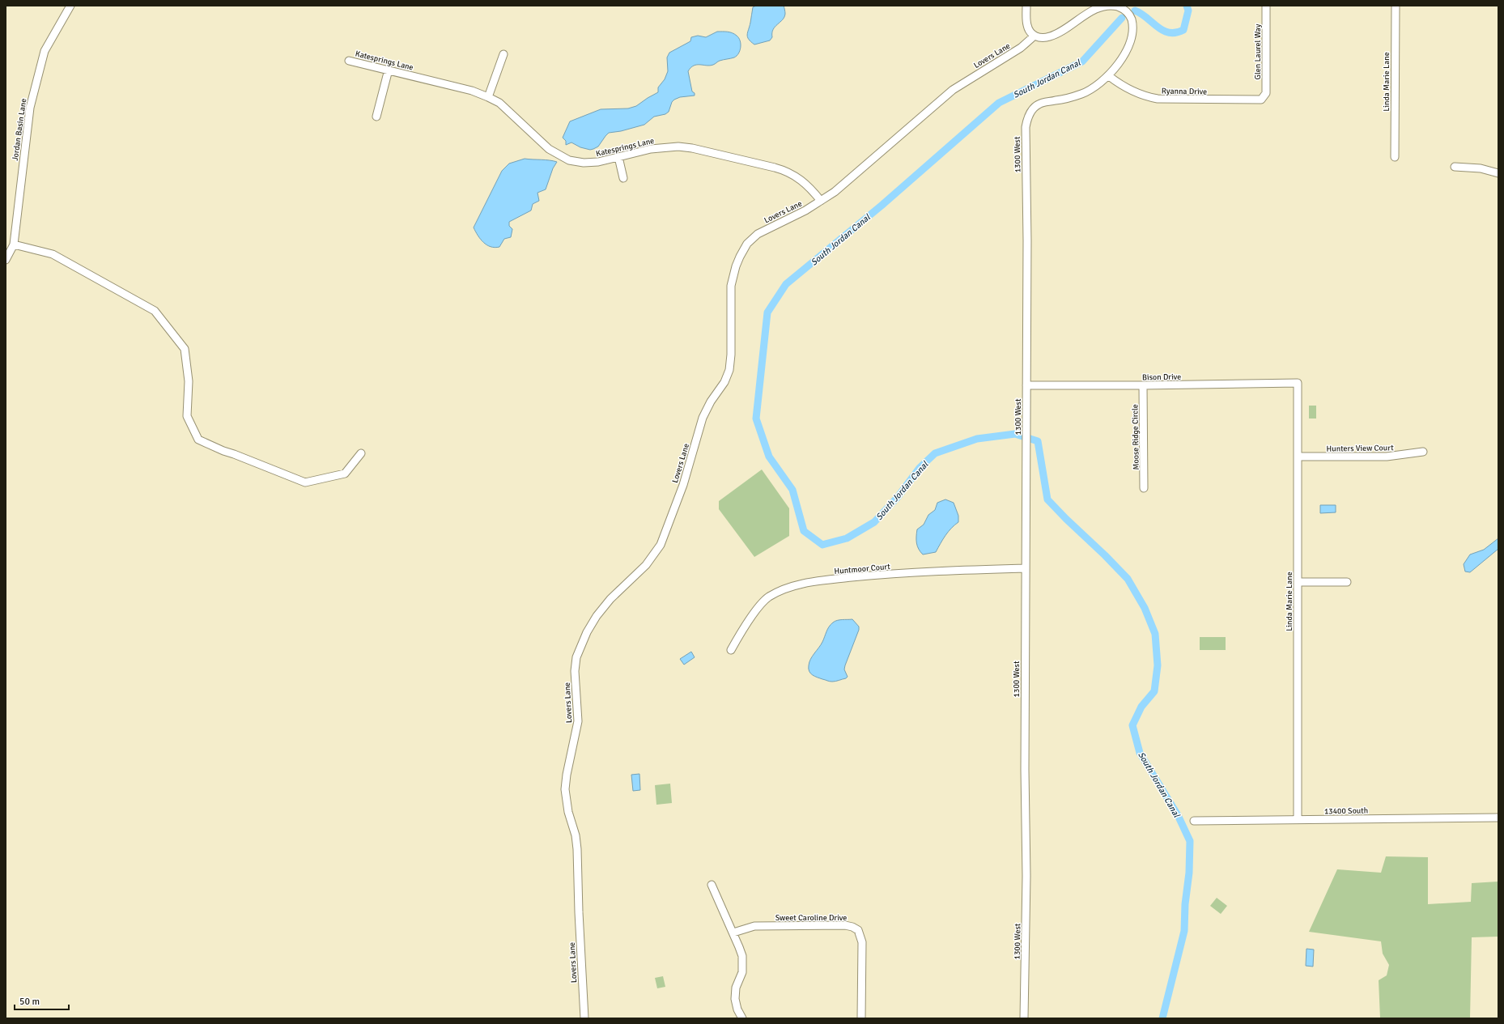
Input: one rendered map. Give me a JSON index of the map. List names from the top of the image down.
{
  "streets": {
    "street": [
      "Glen Laurel Way",
      "Lovers Lane",
      "Katesprings Lane",
      "Linda Marie Lane",
      "Ryanna Drive",
      "Jordan Basin Lane",
      "1300 West",
      "Bison Drive",
      "Moose Ridge Circle",
      "Hunters View Court",
      "Huntmoor Court",
      "13400 South",
      "Sweet Caroline Drive"
    ]
  },
  "crossings": [
    ["Glen Laurel Way", "Ryanna Drive"],
    ["Lovers Lane", "Katesprings Lane"],
    ["Lovers Lane", "1300 West"],
    ["Linda Marie Lane", "Bison Drive"],
    ["Linda Marie Lane", "Hunters View Court"],
    ["Linda Marie Lane", "13400 South"],
    ["Ryanna Drive", "1300 West"],
    ["1300 West", "Bison Drive"],
    ["1300 West", "Huntmoor Court"],
    ["Bison Drive", "Moose Ridge Circle"]
  ],
  "water": ["South Jordan Canal"],
  "scale_bar": "50 m"
}
